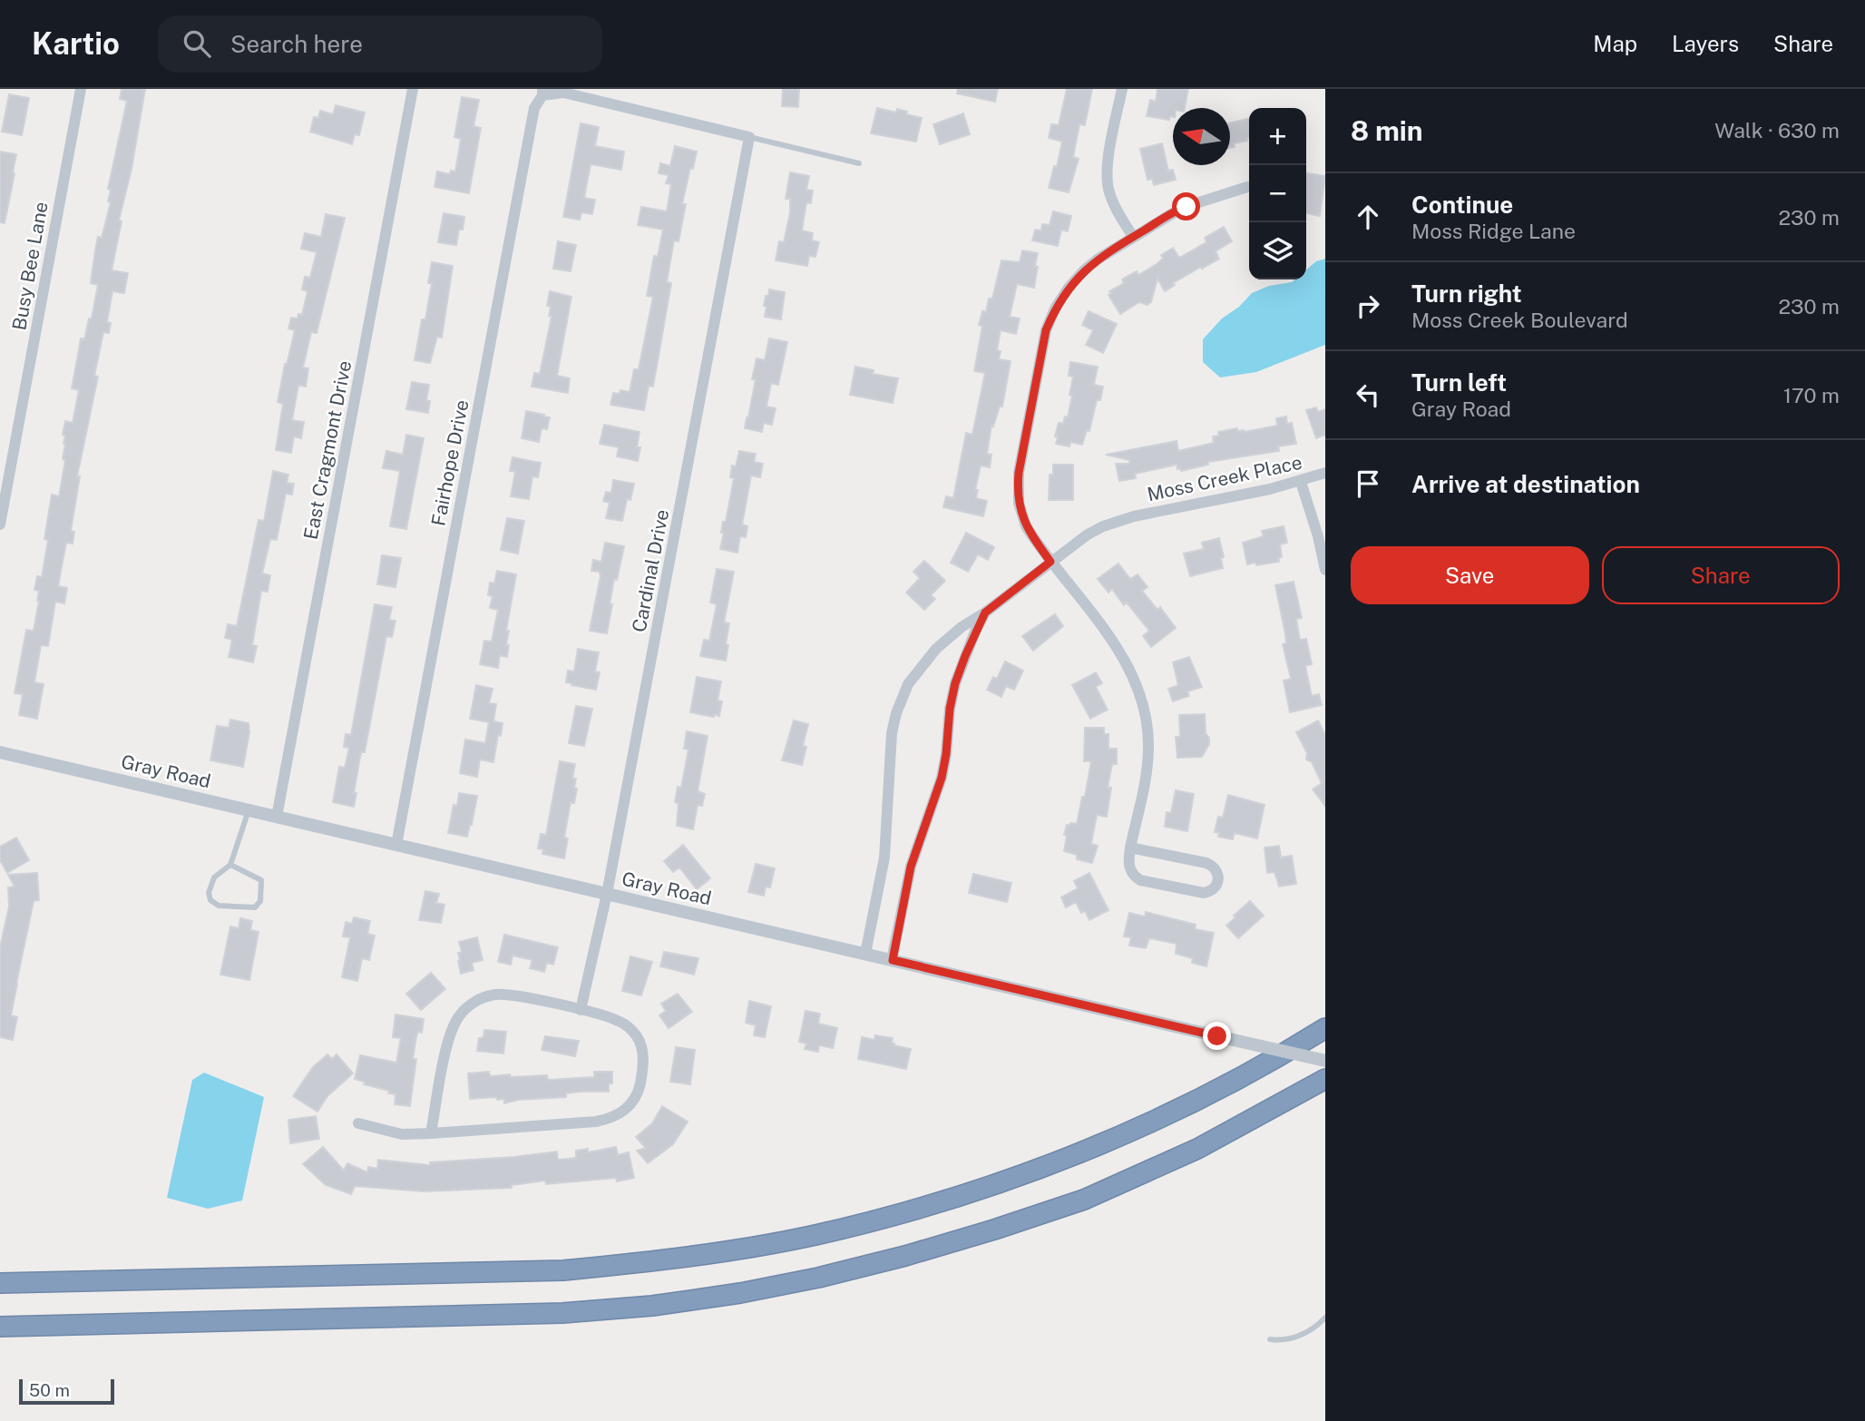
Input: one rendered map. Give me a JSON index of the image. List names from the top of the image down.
{
  "streets": {
    "street": [
      "Busy Bee Lane",
      "East Cragmont Drive",
      "Fairhope Drive",
      "Moss Creek Place",
      "Cardinal Drive",
      "Gray Road"
    ]
  },
  "crossings": [
    ["East Cragmont Drive", "Gray Road"],
    ["Fairhope Drive", "Gray Road"],
    ["Moss Creek Place", "Gray Road"],
    ["Cardinal Drive", "Gray Road"]
  ],
  "scale_bar": "50 m",
  "north": "left",
  "page": {
    "header": "Kartio",
    "search": "Search here",
    "nav": ["Map", "Layers", "Share"],
    "heading": ["8 min", "Walk · 630 m"],
    "map_buttons": ["+", "−"],
    "list": [
      ["Continue", "Moss Ridge Lane", "230 m"],
      ["Turn right", "Moss Creek Boulevard", "230 m"],
      ["Turn left", "Gray Road", "170 m"],
      "Arrive at destination"
    ],
    "buttons": ["Save", "Share"],
    "scale": "50 m"
  }
}
